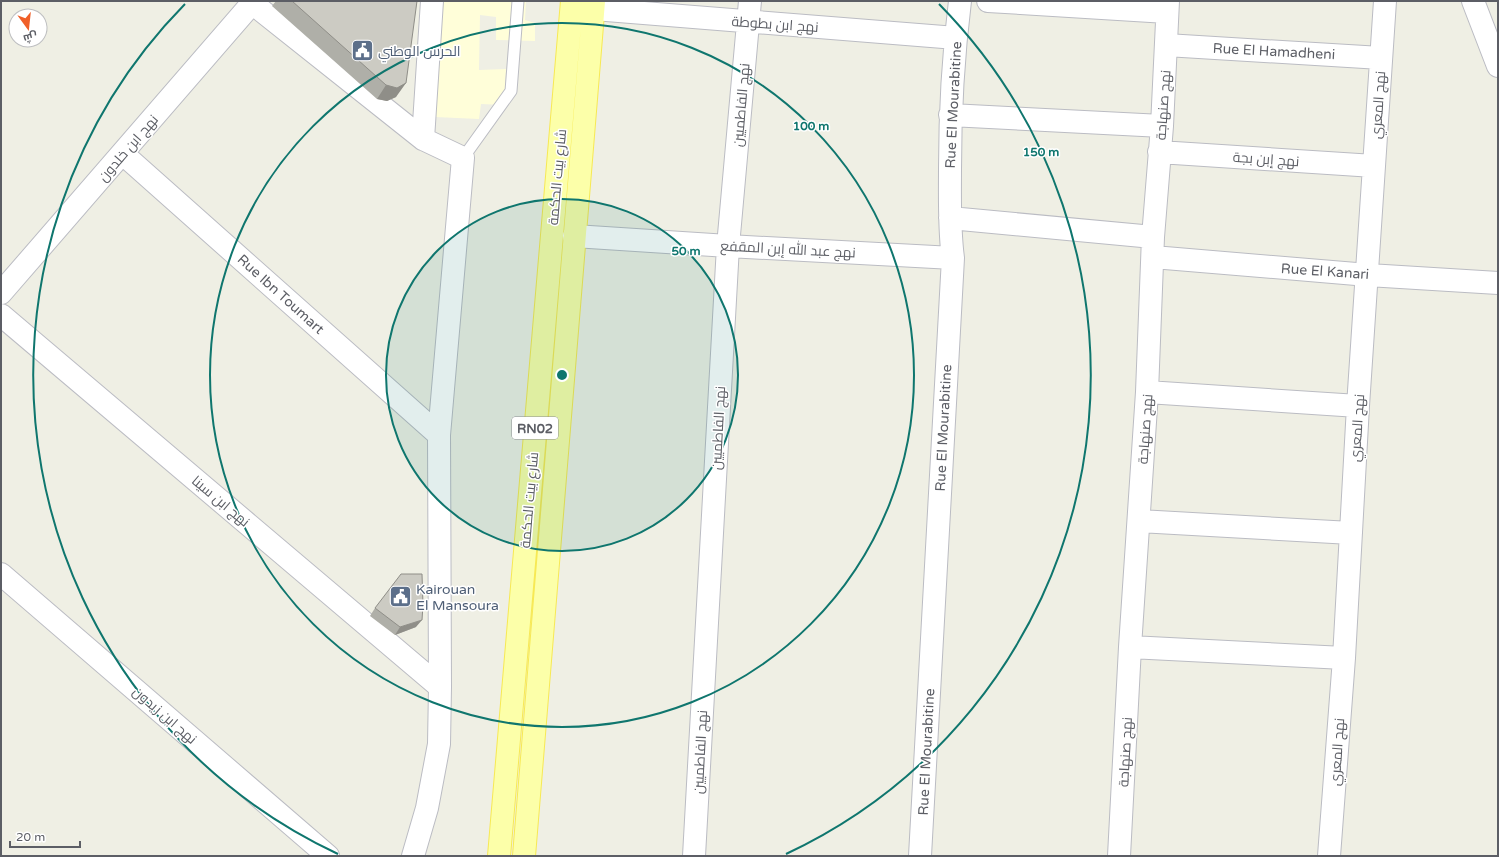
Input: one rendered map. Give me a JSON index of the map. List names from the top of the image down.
{
  "streets": {
    "main road": ["شارع بيت الحكمة", "RN02"],
    "street": [
      "نهج ابن بطوطة",
      "Rue El Hamadheni",
      "نهج الفاطميين",
      "Rue El Mourabitine",
      "نهج صنهاجة",
      "نهج المعري",
      "نهج ابن خلدون",
      "نهج إبن بجة",
      "نهج عبد الله إبن المقفع",
      "Rue El Kanari",
      "Rue Ibn Toumart",
      "نهج ابن سينا",
      "نهج ابن زيدون"
    ]
  },
  "crossings": [
    ["نهج ابن بطوطة", "نهج الفاطميين"],
    ["نهج ابن بطوطة", "Rue El Mourabitine"],
    ["نهج ابن بطوطة", "شارع بيت الحكمة"],
    ["Rue El Hamadheni", "نهج صنهاجة"],
    ["Rue El Hamadheni", "نهج المعري"],
    ["نهج الفاطميين", "نهج عبد الله إبن المقفع"],
    ["Rue El Mourabitine", "نهج عبد الله إبن المقفع"],
    ["Rue El Mourabitine", "Rue El Kanari"],
    ["نهج صنهاجة", "نهج إبن بجة"],
    ["نهج صنهاجة", "Rue El Kanari"],
    ["نهج المعري", "نهج إبن بجة"],
    ["نهج المعري", "Rue El Kanari"],
    ["نهج ابن خلدون", "Rue Ibn Toumart"],
    ["شارع بيت الحكمة", "نهج عبد الله إبن المقفع"]
  ],
  "places": {
    "public building": ["الحرس الوطني", "Kairouan El Mansoura"]
  },
  "scale_bar": "20 m",
  "north": "bottom",
  "rings": ["100 m", "150 m", "50 m"]
}
